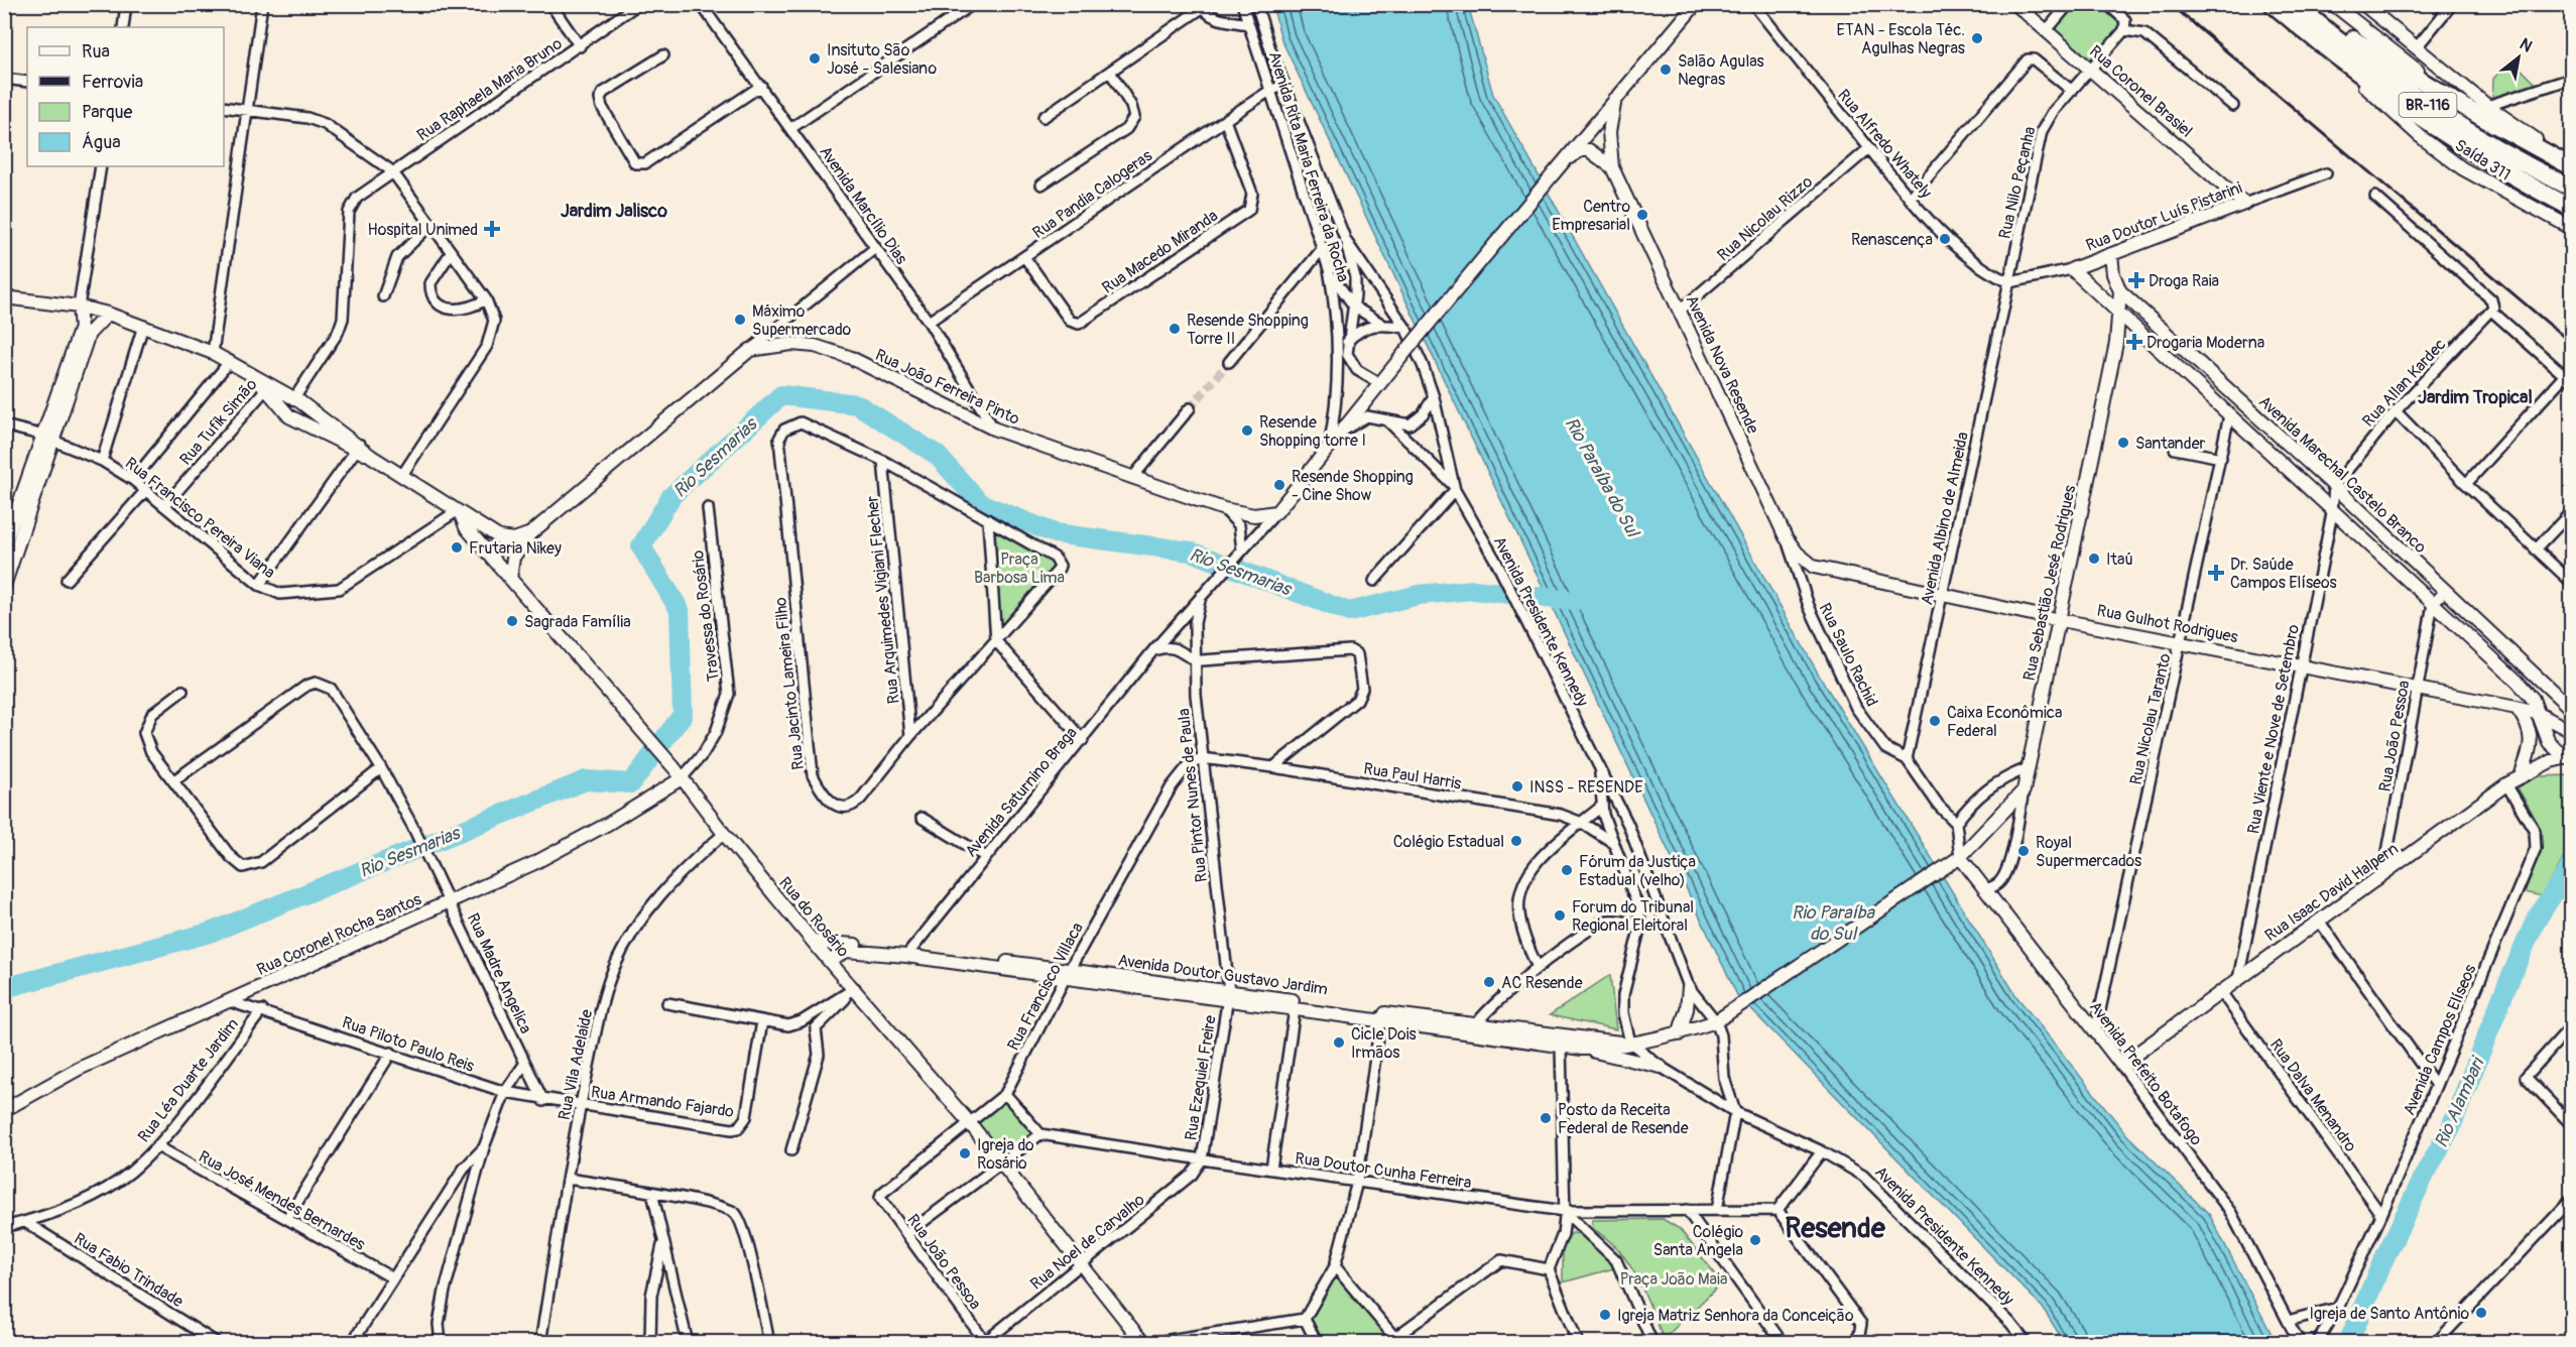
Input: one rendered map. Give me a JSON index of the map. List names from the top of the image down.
{
  "streets": {
    "highway": ["BR-116"],
    "main road": [
      "Rua Coronel Brasiel",
      "Saída 311",
      "Rua Doutor Luís Pistarini",
      "Avenida Nova Resende",
      "Rua João Ferreira Pinto",
      "Avenida Marechal Castelo Branco",
      "Rua Sebastião Jesé Rodrigues",
      "Rua Gulhot Rodrigues",
      "Rua Isaac David Halpern",
      "Rua do Rosário",
      "Rua Coronel Rocha Santos",
      "Avenida Doutor Gustavo Jardim",
      "Avenida Prefeito Botafogo"
    ],
    "street": [
      "Rua Raphaela Maria Bruno",
      "Rua Alfredo Whately",
      "Avenida Rita Maria Ferreira da Rocha",
      "Rua Nilo Peçanha",
      "Rua Pandia Calogeras",
      "Avenida Marcílio Dias",
      "Rua Nicolau Rizzo",
      "Rua Macedo Miranda",
      "Rua Allan Kardec",
      "Rua Tufik Simão",
      "Rua Francisco Pereira Viana",
      "Avenida Albino de Almeida",
      "Rua Arquimedes Vigiani Flecher",
      "Travessa do Rosário",
      "Avenida Presidente Kennedy",
      "Rua Saulo Rachid",
      "Rua Jacinto Lameira Filho",
      "Rua Nicolau Taranto",
      "Rua Viente e Nove de Setembro",
      "Rua João Pessoa",
      "Rua Paul Harris",
      "Avenida Saturnino Braga",
      "Rua Pintor Nunes de Paula",
      "Rua Madre Angelica",
      "Rua Francisco Villaca",
      "Avenida Campos Elíseos",
      "Rua Piloto Paulo Reis",
      "Rua Vila Adelaide",
      "Rua Ezequiel Freire",
      "Rua Léa Duarte Jardim",
      "Rua Dalva Menandro",
      "Rua Armando Fajardo",
      "Rua Doutor Cunha Ferreira",
      "Rua José Mendes Bernardes",
      "Rua Noel de Carvalho",
      "Rua Fabio Trindade"
    ]
  },
  "crossings": [
    ["Rua Coronel Brasiel", "Rua Nilo Peçanha"],
    ["Rua Coronel Brasiel", "Rua Doutor Luís Pistarini"],
    ["BR-116", "Saída 311"],
    ["Rua Alfredo Whately", "Rua Nilo Peçanha"],
    ["Rua Alfredo Whately", "Rua Doutor Luís Pistarini"],
    ["Rua Alfredo Whately", "Rua Nicolau Rizzo"],
    ["Rua Alfredo Whately", "Avenida Albino de Almeida"],
    ["Avenida Rita Maria Ferreira da Rocha", "Rua Pandia Calogeras"],
    ["Avenida Rita Maria Ferreira da Rocha", "Avenida Presidente Kennedy"],
    ["Rua Nilo Peçanha", "Rua Doutor Luís Pistarini"],
    ["Rua Nilo Peçanha", "Avenida Albino de Almeida"],
    ["Rua Pandia Calogeras", "Avenida Marcílio Dias"],
    ["Rua Pandia Calogeras", "Rua Macedo Miranda"],
    ["Avenida Marcílio Dias", "Rua João Ferreira Pinto"],
    ["Rua Doutor Luís Pistarini", "Avenida Marechal Castelo Branco"],
    ["Rua Doutor Luís Pistarini", "Avenida Albino de Almeida"],
    ["Rua Nicolau Rizzo", "Avenida Nova Resende"],
    ["Avenida Nova Resende", "Rua Gulhot Rodrigues"],
    ["Avenida Nova Resende", "Rua Saulo Rachid"],
    ["Rua Allan Kardec", "Avenida Marechal Castelo Branco"],
    ["Rua Allan Kardec", "Rua Viente e Nove de Setembro"],
    ["Rua João Ferreira Pinto", "Avenida Saturnino Braga"],
    ["Rua Tufik Simão", "Rua Francisco Pereira Viana"],
    ["Avenida Marechal Castelo Branco", "Rua Sebastião Jesé Rodrigues"],
    ["Avenida Marechal Castelo Branco", "Rua Gulhot Rodrigues"],
    ["Avenida Marechal Castelo Branco", "Rua Nicolau Taranto"],
    ["Avenida Marechal Castelo Branco", "Rua Viente e Nove de Setembro"],
    ["Avenida Marechal Castelo Branco", "Rua João Pessoa"],
    ["Avenida Marechal Castelo Branco", "Rua Isaac David Halpern"],
    ["Rua Francisco Pereira Viana", "Rua do Rosário"],
    ["Avenida Albino de Almeida", "Rua Gulhot Rodrigues"],
    ["Avenida Albino de Almeida", "Rua Saulo Rachid"],
    ["Rua Sebastião Jesé Rodrigues", "Rua Gulhot Rodrigues"],
    ["Rua Arquimedes Vigiani Flecher", "Rua Jacinto Lameira Filho"],
    ["Travessa do Rosário", "Rua do Rosário"],
    ["Travessa do Rosário", "Rua Coronel Rocha Santos"],
    ["Avenida Presidente Kennedy", "Rua Paul Harris"],
    ["Avenida Presidente Kennedy", "Avenida Doutor Gustavo Jardim"],
    ["Rua Gulhot Rodrigues", "Rua Nicolau Taranto"],
    ["Rua Gulhot Rodrigues", "Rua Viente e Nove de Setembro"],
    ["Rua Gulhot Rodrigues", "Rua João Pessoa"],
    ["Rua Nicolau Taranto", "Avenida Prefeito Botafogo"],
    ["Rua Viente e Nove de Setembro", "Rua Isaac David Halpern"],
    ["Rua João Pessoa", "Rua Isaac David Halpern"],
    ["Rua João Pessoa", "Rua Francisco Villaca"],
    ["Rua João Pessoa", "Rua Noel de Carvalho"],
    ["Rua Paul Harris", "Rua Pintor Nunes de Paula"],
    ["Rua Paul Harris", "Rua Francisco Villaca"],
    ["Avenida Saturnino Braga", "Rua Pintor Nunes de Paula"],
    ["Avenida Saturnino Braga", "Avenida Doutor Gustavo Jardim"],
    ["Rua Pintor Nunes de Paula", "Avenida Doutor Gustavo Jardim"],
    ["Rua Pintor Nunes de Paula", "Rua Francisco Villaca"],
    ["Rua Pintor Nunes de Paula", "Rua Ezequiel Freire"],
    ["Rua Isaac David Halpern", "Avenida Campos Elíseos"],
    ["Rua Isaac David Halpern", "Avenida Prefeito Botafogo"],
    ["Rua Isaac David Halpern", "Rua Dalva Menandro"],
    ["Rua do Rosário", "Rua Coronel Rocha Santos"],
    ["Rua do Rosário", "Avenida Doutor Gustavo Jardim"],
    ["Rua do Rosário", "Rua Francisco Villaca"],
    ["Rua do Rosário", "Rua Vila Adelaide"],
    ["Rua do Rosário", "Rua Noel de Carvalho"],
    ["Rua Coronel Rocha Santos", "Rua Madre Angelica"],
    ["Rua Coronel Rocha Santos", "Rua Piloto Paulo Reis"],
    ["Rua Madre Angelica", "Rua Piloto Paulo Reis"],
    ["Avenida Doutor Gustavo Jardim", "Rua Francisco Villaca"],
    ["Avenida Doutor Gustavo Jardim", "Avenida Prefeito Botafogo"],
    ["Avenida Doutor Gustavo Jardim", "Rua Ezequiel Freire"],
    ["Avenida Campos Elíseos", "Rua Dalva Menandro"],
    ["Rua Piloto Paulo Reis", "Rua Vila Adelaide"],
    ["Rua Piloto Paulo Reis", "Rua Léa Duarte Jardim"],
    ["Rua Piloto Paulo Reis", "Rua Armando Fajardo"],
    ["Rua Vila Adelaide", "Rua Armando Fajardo"],
    ["Rua Ezequiel Freire", "Rua Doutor Cunha Ferreira"],
    ["Rua Ezequiel Freire", "Rua Noel de Carvalho"],
    ["Rua Léa Duarte Jardim", "Rua José Mendes Bernardes"],
    ["Rua Léa Duarte Jardim", "Rua Fabio Trindade"],
    ["Rua Doutor Cunha Ferreira", "Rua Noel de Carvalho"]
  ],
  "districts": ["Jardim Jalisco", "Jardim Tropical", "Resende"],
  "water": ["Rio Sesmarias", "Rio Paraíba do Sul", "Rio Alambari"],
  "parks": ["Praça Barbosa Lima", "Praça João Maia"],
  "places": {
    "other": [
      "ETAN - Escola Téc. Agulhas Negras",
      "Insituto São José - Salesiano",
      "Salão Agulas Negras",
      "Centro Empresarial",
      "Renascença",
      "Máximo Supermercado",
      "Resende Shopping Torre II",
      "Resende Shopping torre I",
      "Santander",
      "Resende Shopping - Cine Show",
      "Frutaria Nikey",
      "Itaú",
      "Sagrada Família",
      "Caixa Econômica Federal",
      "INSS - RESENDE",
      "Colégio Estadual",
      "Royal Supermercados",
      "Fórum da Justiça Estadual (velho)",
      "Forum do Tribunal Regional Eleitoral",
      "AC Resende",
      "Cicle Dois Irmãos",
      "Posto da Receita Federal de Resende",
      "Igreja do Rosário",
      "Colégio Santa Angela",
      "Igreja de Santo Antônio",
      "Igreja Matriz Senhora da Conceição"
    ],
    "health": [
      "Hospital Unimed",
      "Droga Raia",
      "Drogaria Moderna",
      "Dr. Saúde Campos Elíseos"
    ]
  },
  "legend": [
    "Rua",
    "Ferrovia",
    "Parque",
    "Água"
  ],
  "north": "top right"
}
